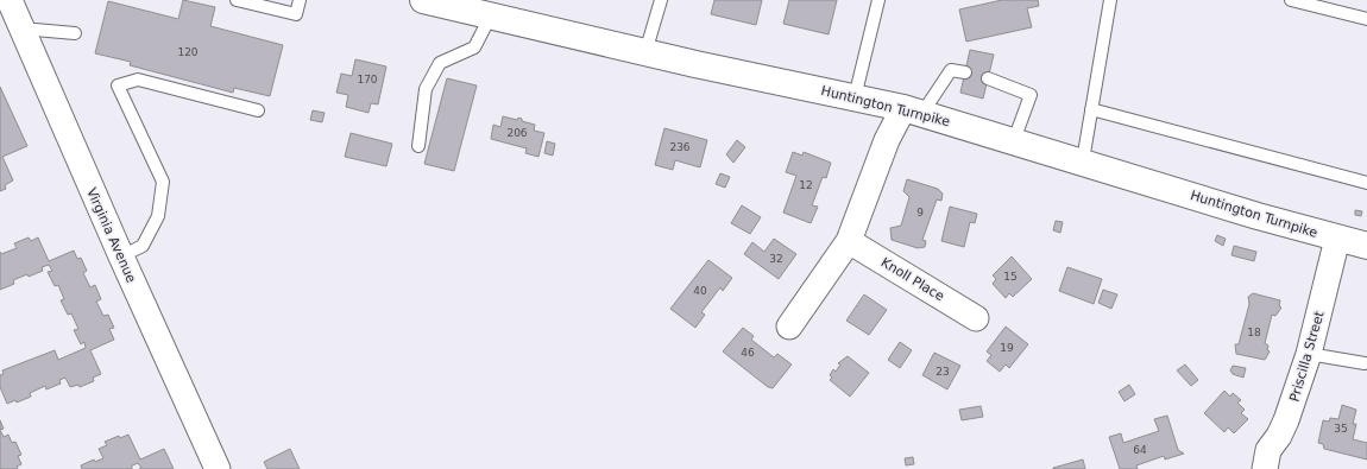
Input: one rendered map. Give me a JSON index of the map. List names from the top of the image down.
{
  "streets": {
    "main road": ["Huntington Turnpike"],
    "street": ["Virginia Avenue", "Knoll Place", "Priscilla Street"]
  },
  "crossings": [
    ["Huntington Turnpike", "Priscilla Street"]
  ],
  "house_numbers": [
    "120",
    "170",
    "206",
    "236",
    "12",
    "9",
    "32",
    "15",
    "40",
    "18",
    "19",
    "46",
    "23",
    "35",
    "64"
  ]
}
